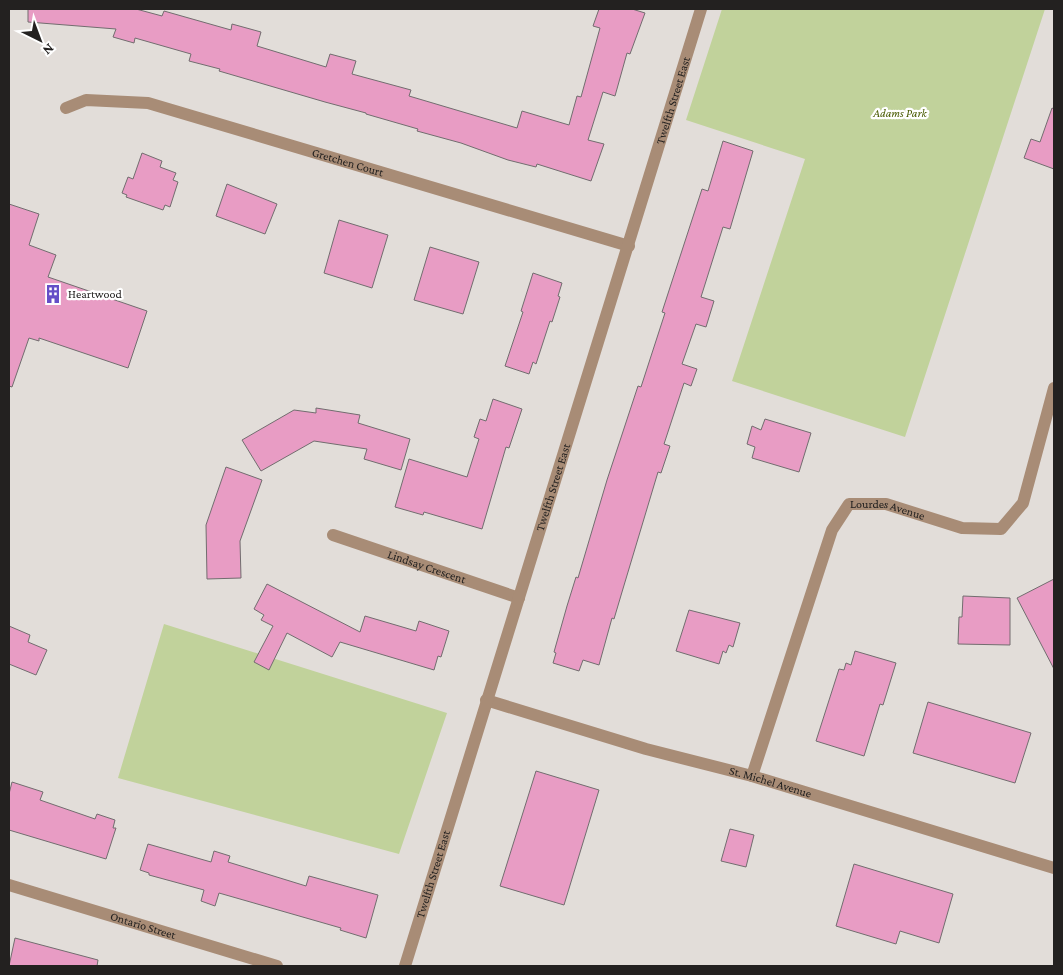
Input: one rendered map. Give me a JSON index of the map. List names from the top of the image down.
{
  "streets": {
    "street": [
      "Twelfth Street East",
      "Gretchen Court",
      "Lourdes Avenue",
      "Lindsay Crescent",
      "St. Michel Avenue",
      "Ontario Street"
    ]
  },
  "crossings": [
    ["Twelfth Street East", "Gretchen Court"],
    ["Twelfth Street East", "Lindsay Crescent"],
    ["Twelfth Street East", "St. Michel Avenue"],
    ["Lourdes Avenue", "St. Michel Avenue"]
  ],
  "parks": ["Adams Park"],
  "places": {
    "building": ["Heartwood"]
  },
  "north": "bottom right"
}
